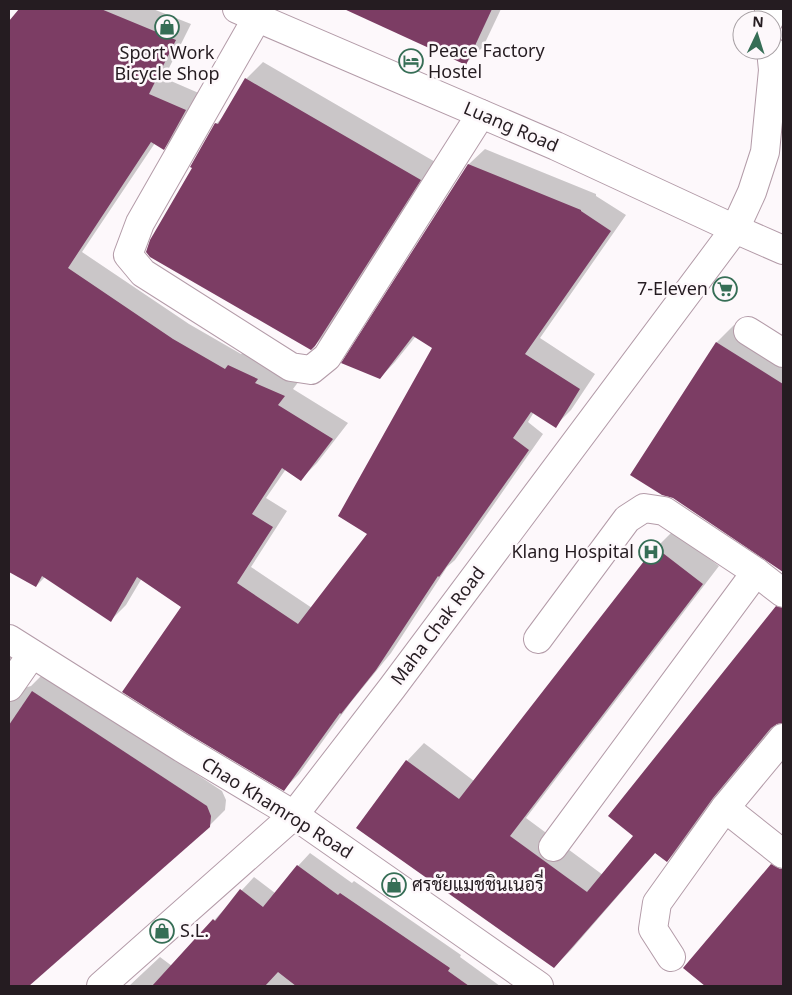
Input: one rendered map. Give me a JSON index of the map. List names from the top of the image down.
{
  "streets": {
    "street": ["Luang Road", "Maha Chak Road", "Chao Khamrop Road"]
  },
  "crossings": [
    ["Luang Road", "Maha Chak Road"],
    ["Maha Chak Road", "Chao Khamrop Road"]
  ],
  "places": {
    "shop": ["Sport Work Bicycle Shop", "ศรชัยแมชชินเนอรี่", "S.L."],
    "hotel": ["Peace Factory Hostel"],
    "supermarket": ["7-Eleven"],
    "hospital": ["Klang Hospital"]
  },
  "north": "top"
}
